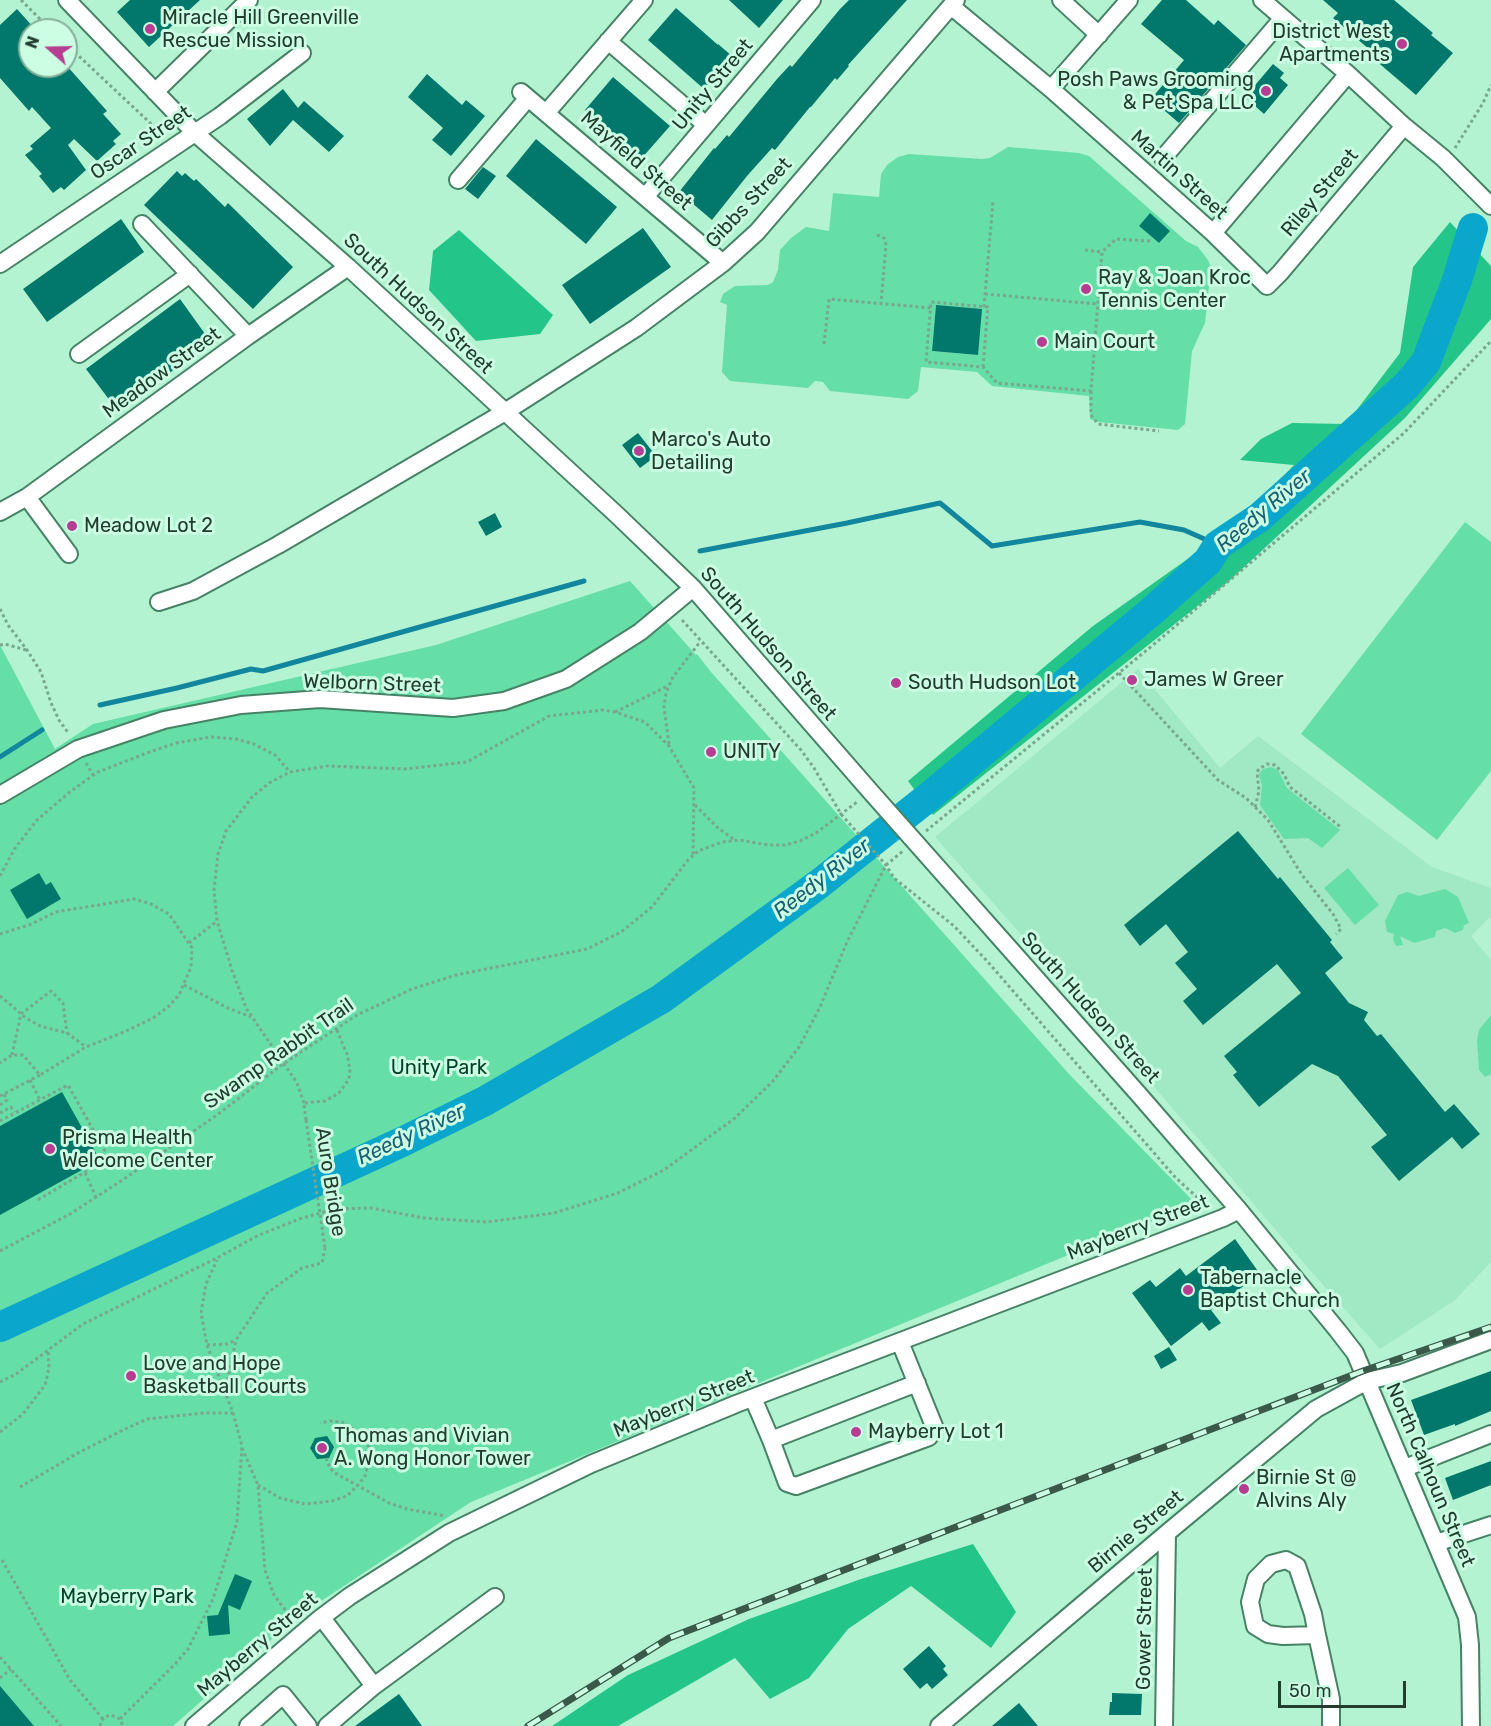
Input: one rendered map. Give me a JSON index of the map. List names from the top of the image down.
{
  "streets": {
    "street": [
      "Unity Street",
      "Oscar Street",
      "Mayfield Street",
      "Martin Street",
      "Riley Street",
      "Gibbs Street",
      "South Hudson Street",
      "Meadow Street",
      "Welborn Street",
      "Mayberry Street",
      "North Calhoun Street",
      "Birnie Street",
      "Gower Street"
    ],
    "path": ["Swamp Rabbit Trail", "Auro Bridge"]
  },
  "crossings": [
    ["Unity Street", "Mayfield Street"],
    ["Oscar Street", "South Hudson Street"],
    ["Mayfield Street", "Gibbs Street"],
    ["Martin Street", "Riley Street"],
    ["Martin Street", "Gibbs Street"],
    ["Gibbs Street", "South Hudson Street"],
    ["South Hudson Street", "Meadow Street"],
    ["South Hudson Street", "Welborn Street"],
    ["South Hudson Street", "Swamp Rabbit Trail"],
    ["South Hudson Street", "Mayberry Street"],
    ["South Hudson Street", "North Calhoun Street"],
    ["South Hudson Street", "Birnie Street"],
    ["Swamp Rabbit Trail", "Auro Bridge"],
    ["North Calhoun Street", "Birnie Street"],
    ["Birnie Street", "Gower Street"]
  ],
  "water": ["Reedy River"],
  "parks": ["Unity Park", "Mayberry Park"],
  "places": [
    "Miracle Hill Greenville Rescue Mission",
    "District West Apartments",
    "Posh Paws Grooming & Pet Spa LLC",
    "Ray & Joan Kroc Tennis Center",
    "Main Court",
    "Marco's Auto Detailing",
    "Meadow Lot 2",
    "James W Greer",
    "South Hudson Lot",
    "UNITY",
    "Prisma Health Welcome Center",
    "Tabernacle Baptist Church",
    "Love and Hope Basketball Courts",
    "Mayberry Lot 1",
    "Thomas and Vivian A. Wong Honor Tower",
    "Birnie St @ Alvins Aly"
  ],
  "scale_bar": "50 m",
  "north": "left"
}
